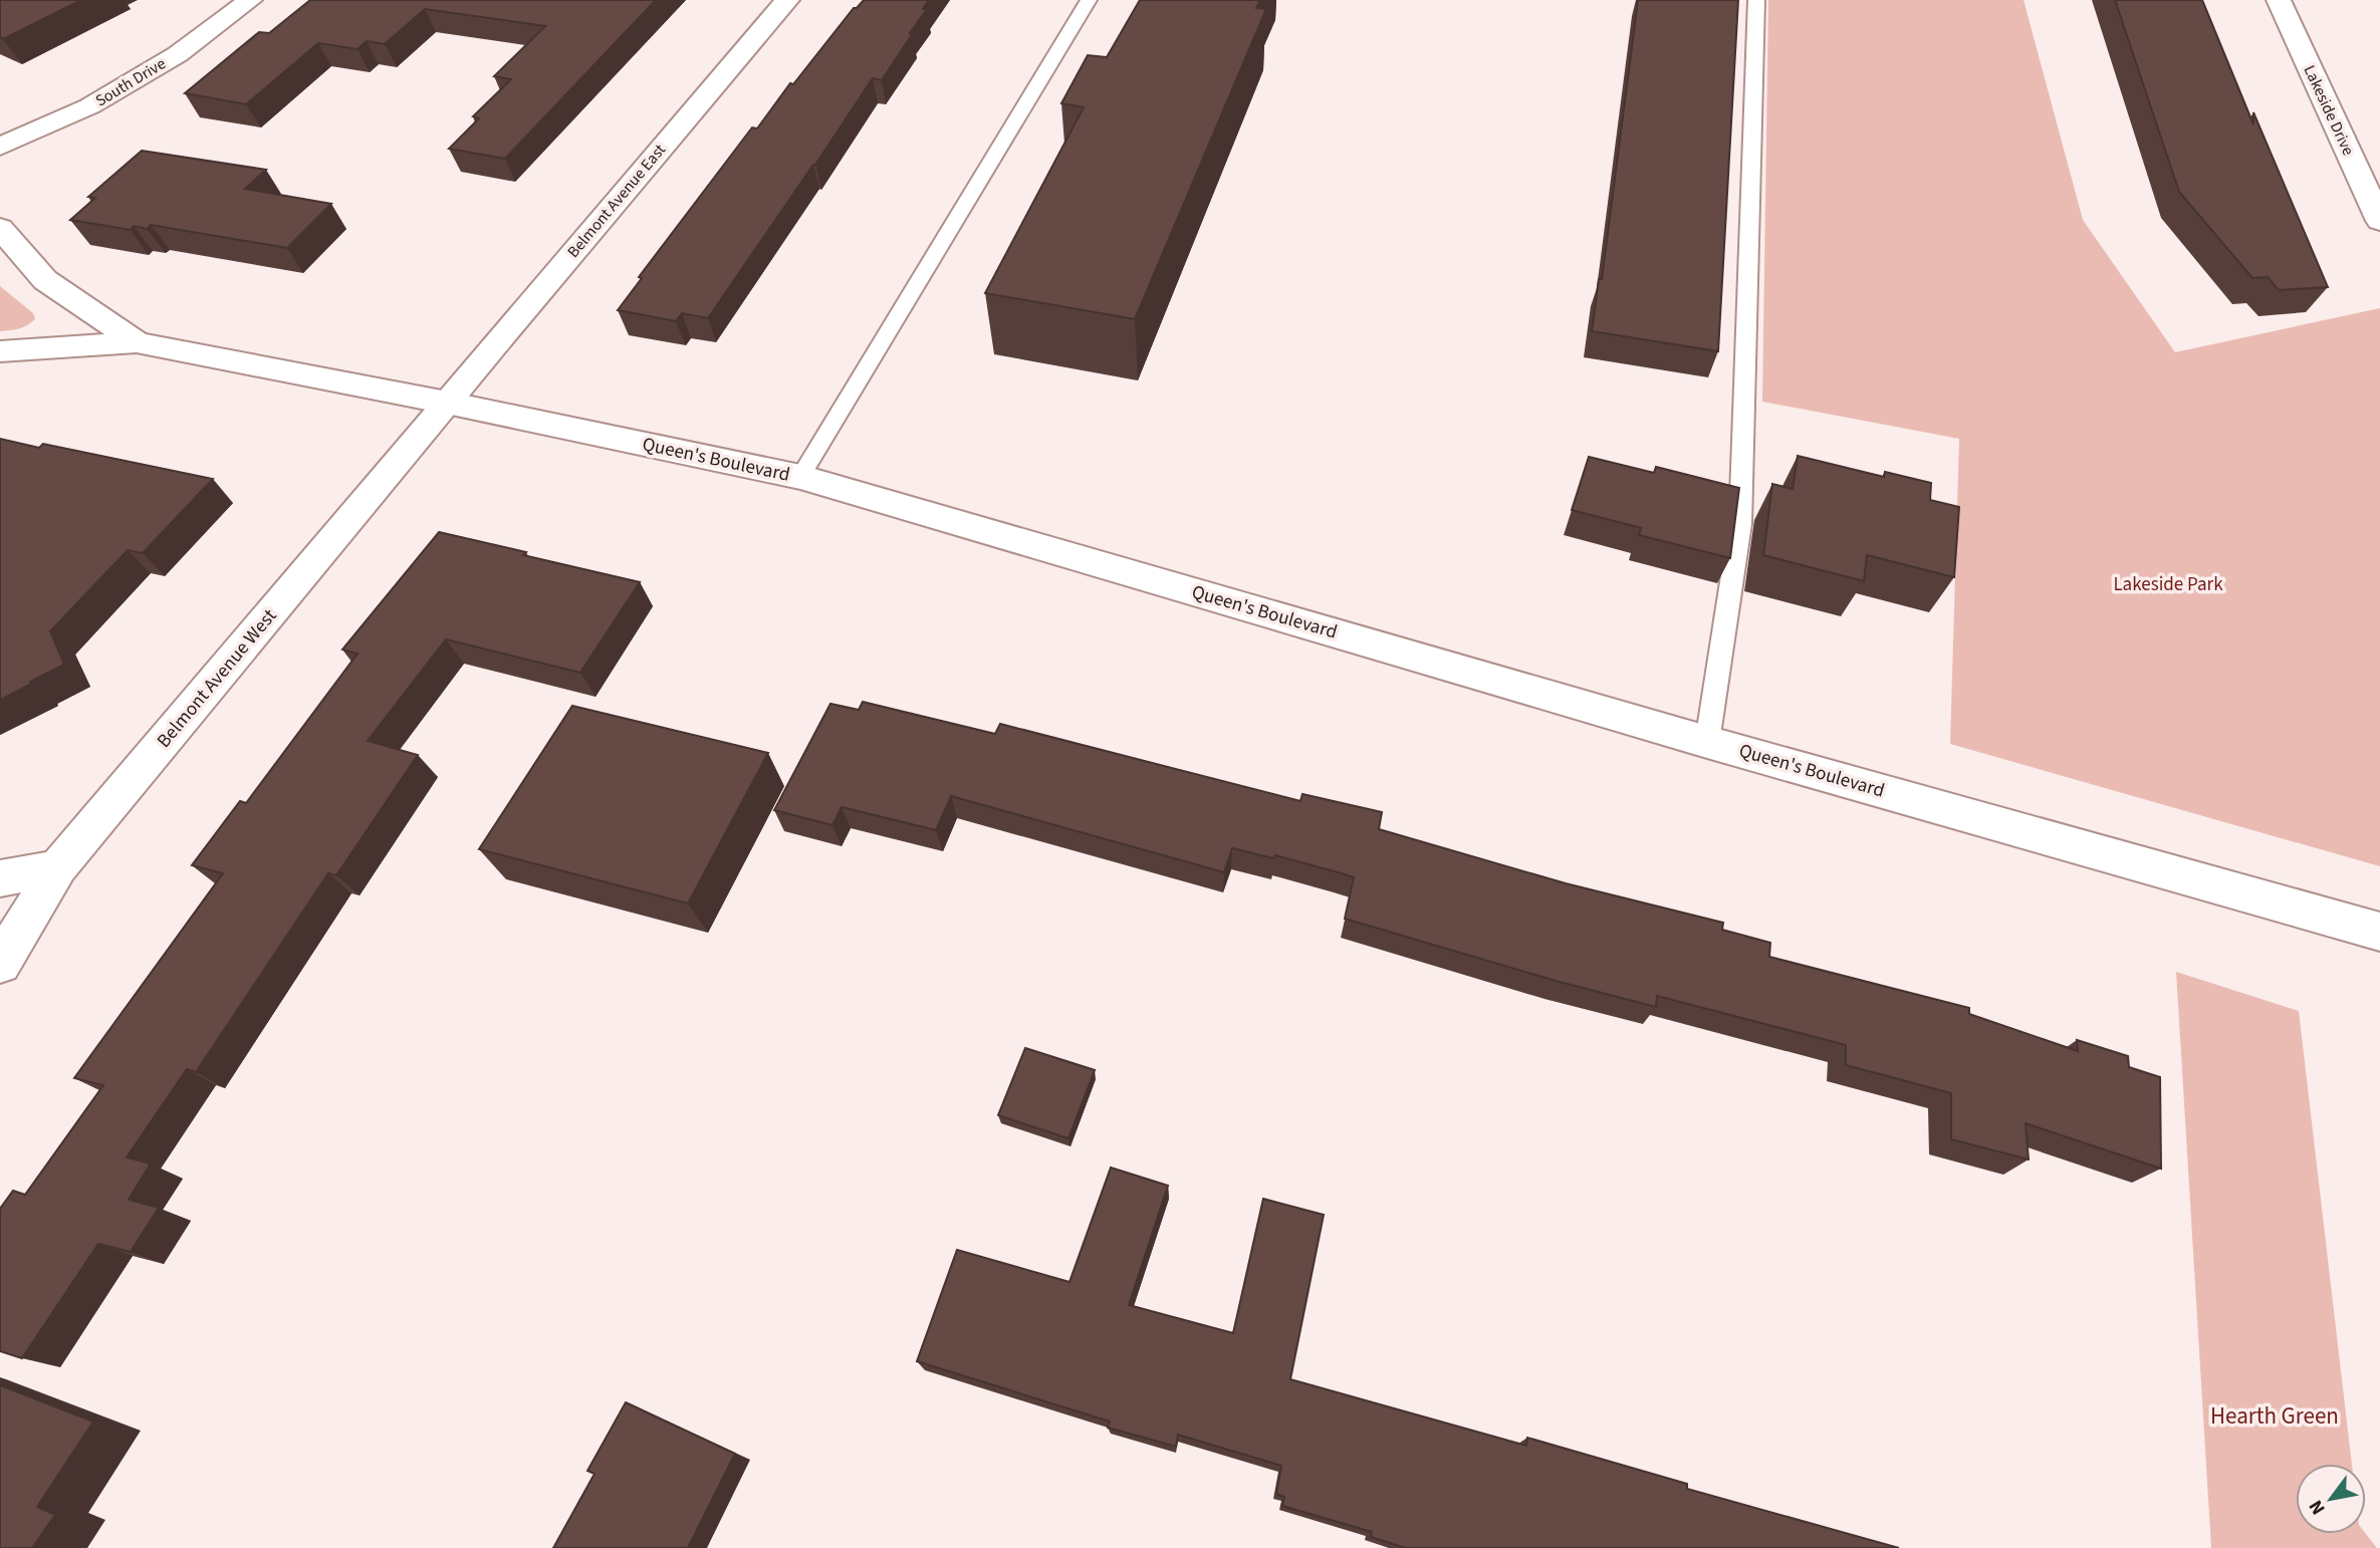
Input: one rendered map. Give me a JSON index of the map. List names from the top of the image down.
{
  "streets": {
    "street": [
      "South Drive",
      "Lakeside Drive",
      "Belmont Avenue East",
      "Queen's Boulevard",
      "Belmont Avenue West"
    ]
  },
  "crossings": [
    ["Belmont Avenue East", "Queen's Boulevard"],
    ["Belmont Avenue East", "Belmont Avenue West"],
    ["Queen's Boulevard", "Belmont Avenue West"]
  ],
  "parks": ["Lakeside Park", "Hearth Green"],
  "north": "bottom left"
}
